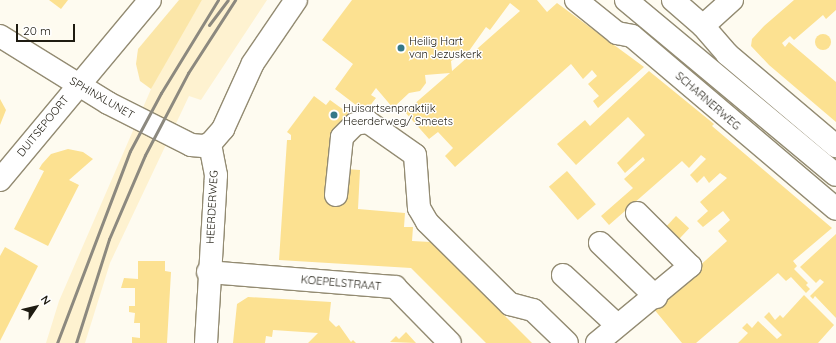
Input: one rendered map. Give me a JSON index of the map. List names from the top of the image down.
{
  "streets": {
    "street": [
      "SPHINXLUNET",
      "SCHARNERWEG",
      "DUITSEPOORT",
      "HEERDERWEG",
      "KOEPELSTRAAT"
    ]
  },
  "crossings": [
    ["SPHINXLUNET", "DUITSEPOORT"],
    ["SPHINXLUNET", "HEERDERWEG"],
    ["HEERDERWEG", "KOEPELSTRAAT"]
  ],
  "places": ["Heilig Hart van Jezuskerk", "Huisartsenpraktijk Heerderweg/ Smeets"],
  "scale_bar": "20 m",
  "north": "top right"
}
